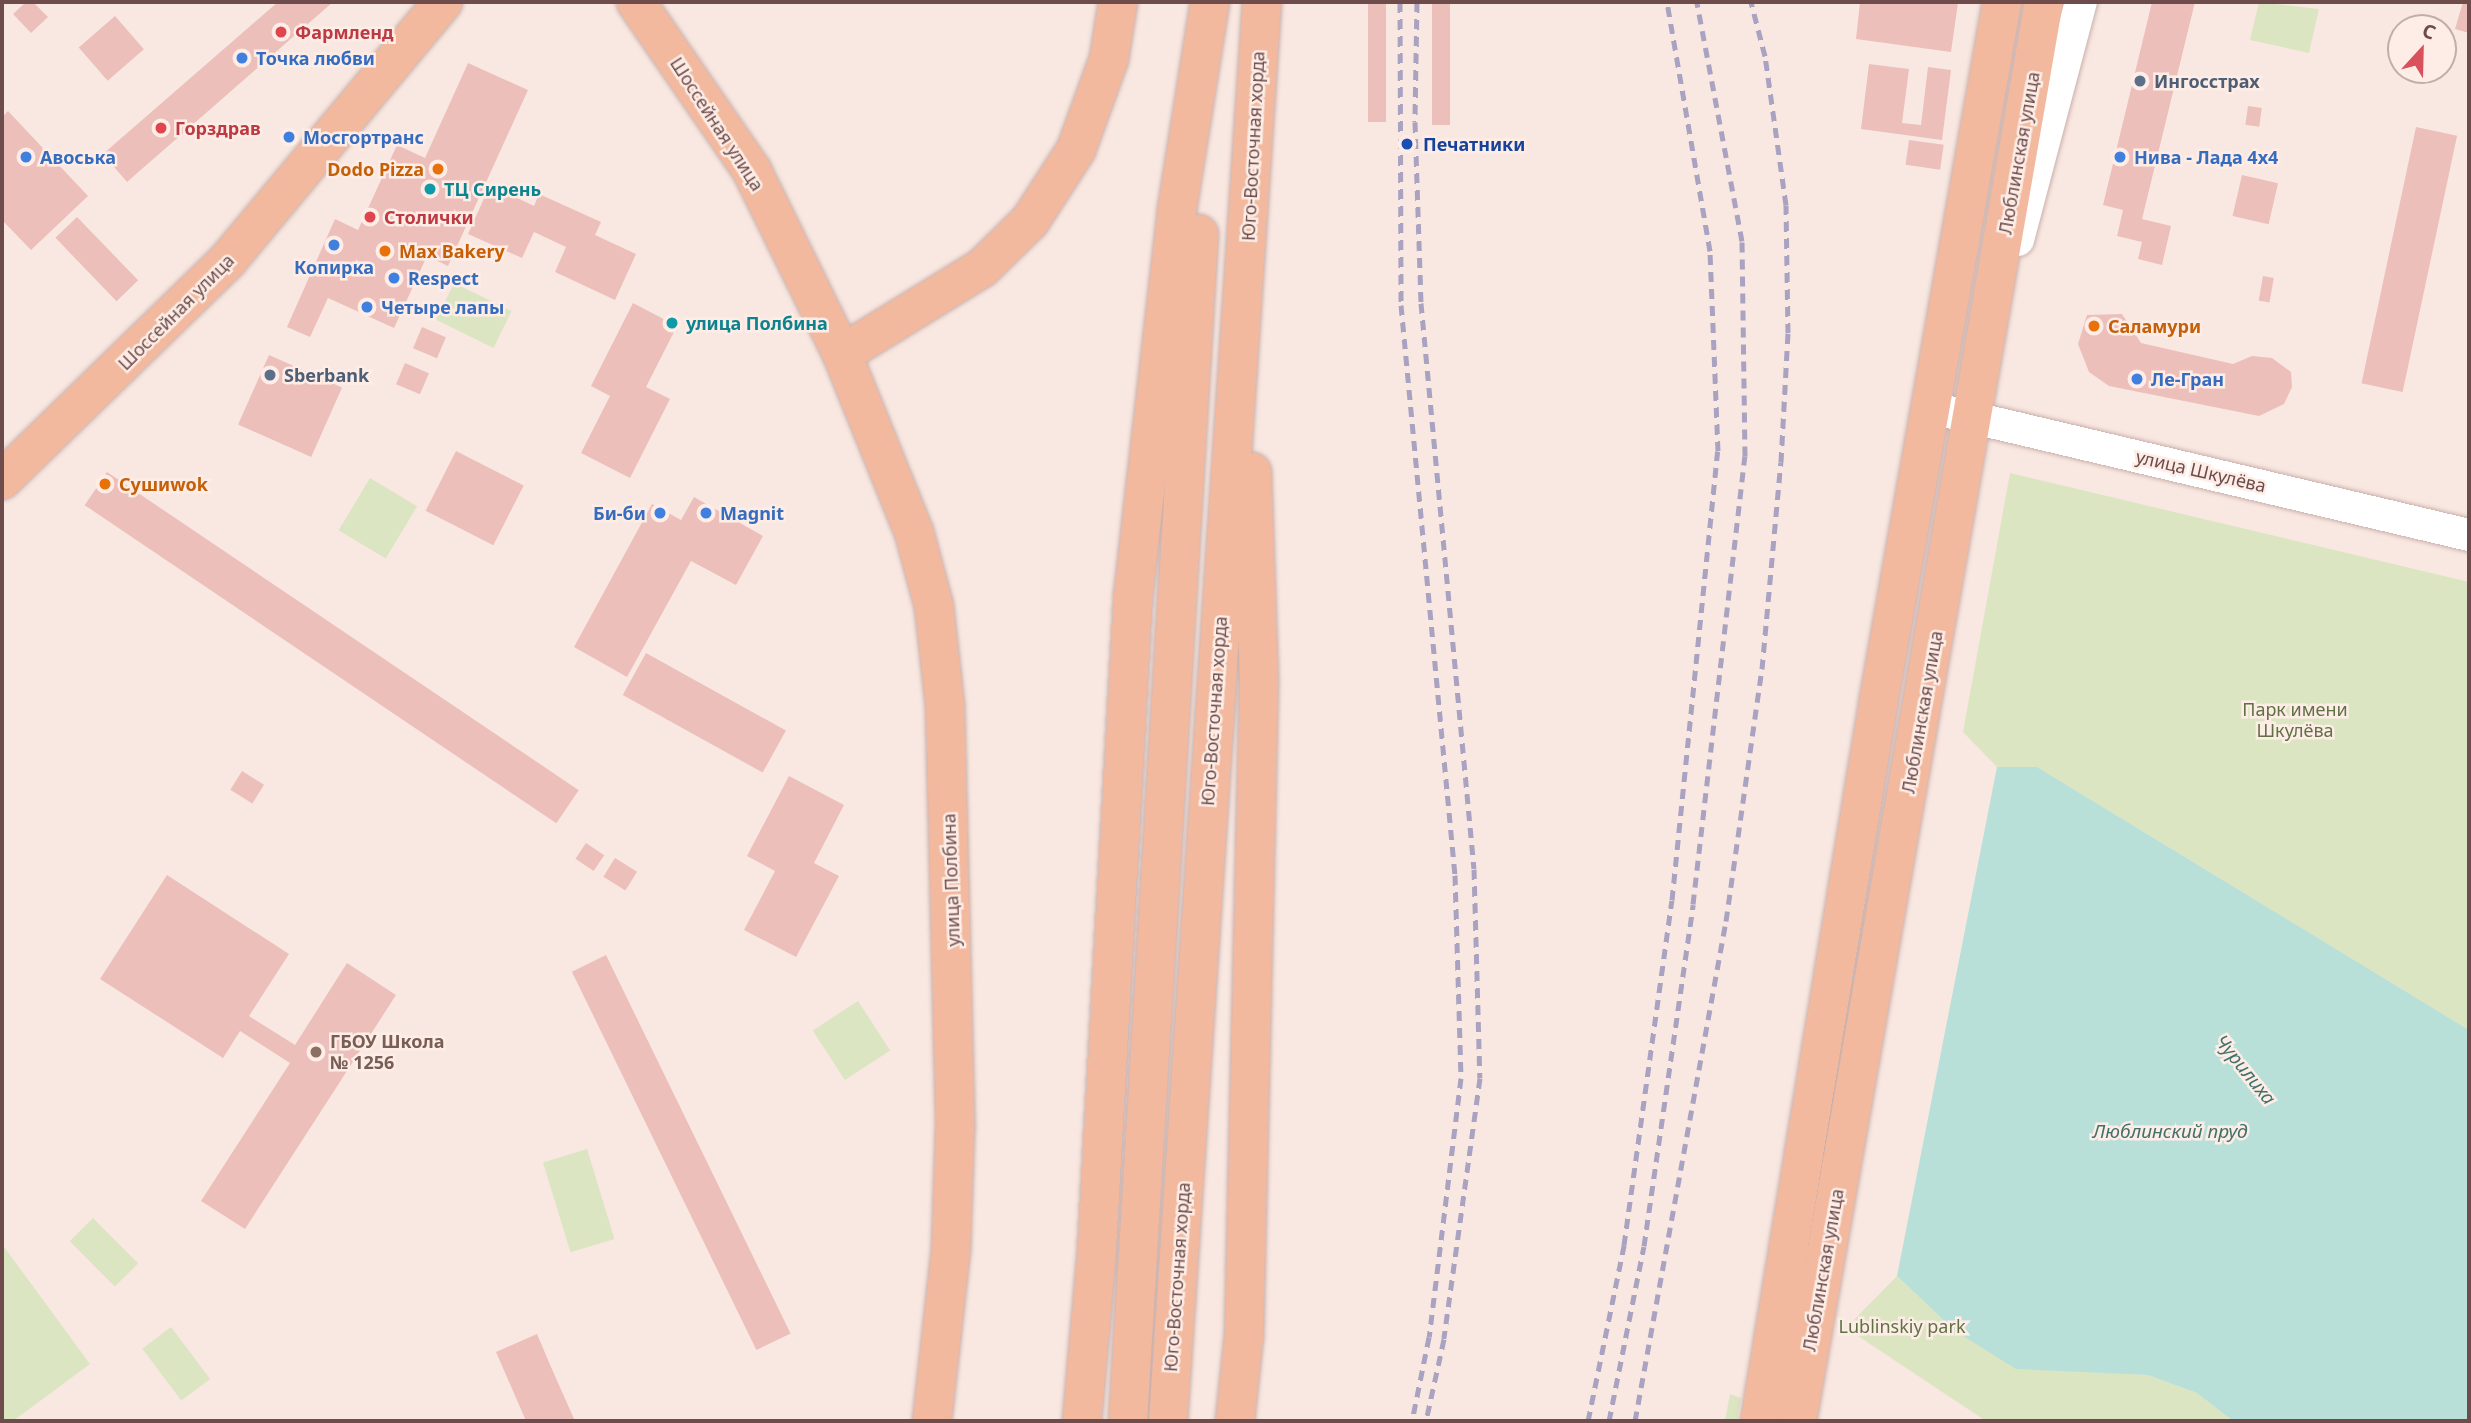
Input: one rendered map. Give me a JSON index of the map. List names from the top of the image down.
{
  "streets": {
    "main road": [
      "Шоссейная улица",
      "Юго-Восточная хорда",
      "Люблинская улица",
      "улица Полбина"
    ],
    "street": ["улица Шкулёва"]
  },
  "crossings": [
    ["Шоссейная улица", "улица Полбина"],
    ["Люблинская улица", "улица Шкулёва"]
  ],
  "water": ["Чурилиха", "Люблинский пруд"],
  "parks": ["Парк имени Шкулёва", "Lublinskiy park"],
  "places": [
    "Фармленд",
    "Точка любви",
    "Ингосстрах",
    "Горздрав",
    "Мосгортранс",
    "Печатники",
    "Авоська",
    "Нива - Лада 4х4",
    "Dodo Pizza",
    "ТЦ Сирень",
    "Столички",
    "Копирка",
    "Max Bakery",
    "Respect",
    "Четыре лапы",
    "улица Полбина",
    "Саламури",
    "Sberbank",
    "Ле-Гран",
    "Сушиwok",
    "Би-би",
    "Magnit",
    "ГБОУ Школа № 1256"
  ],
  "north": "top"
}
